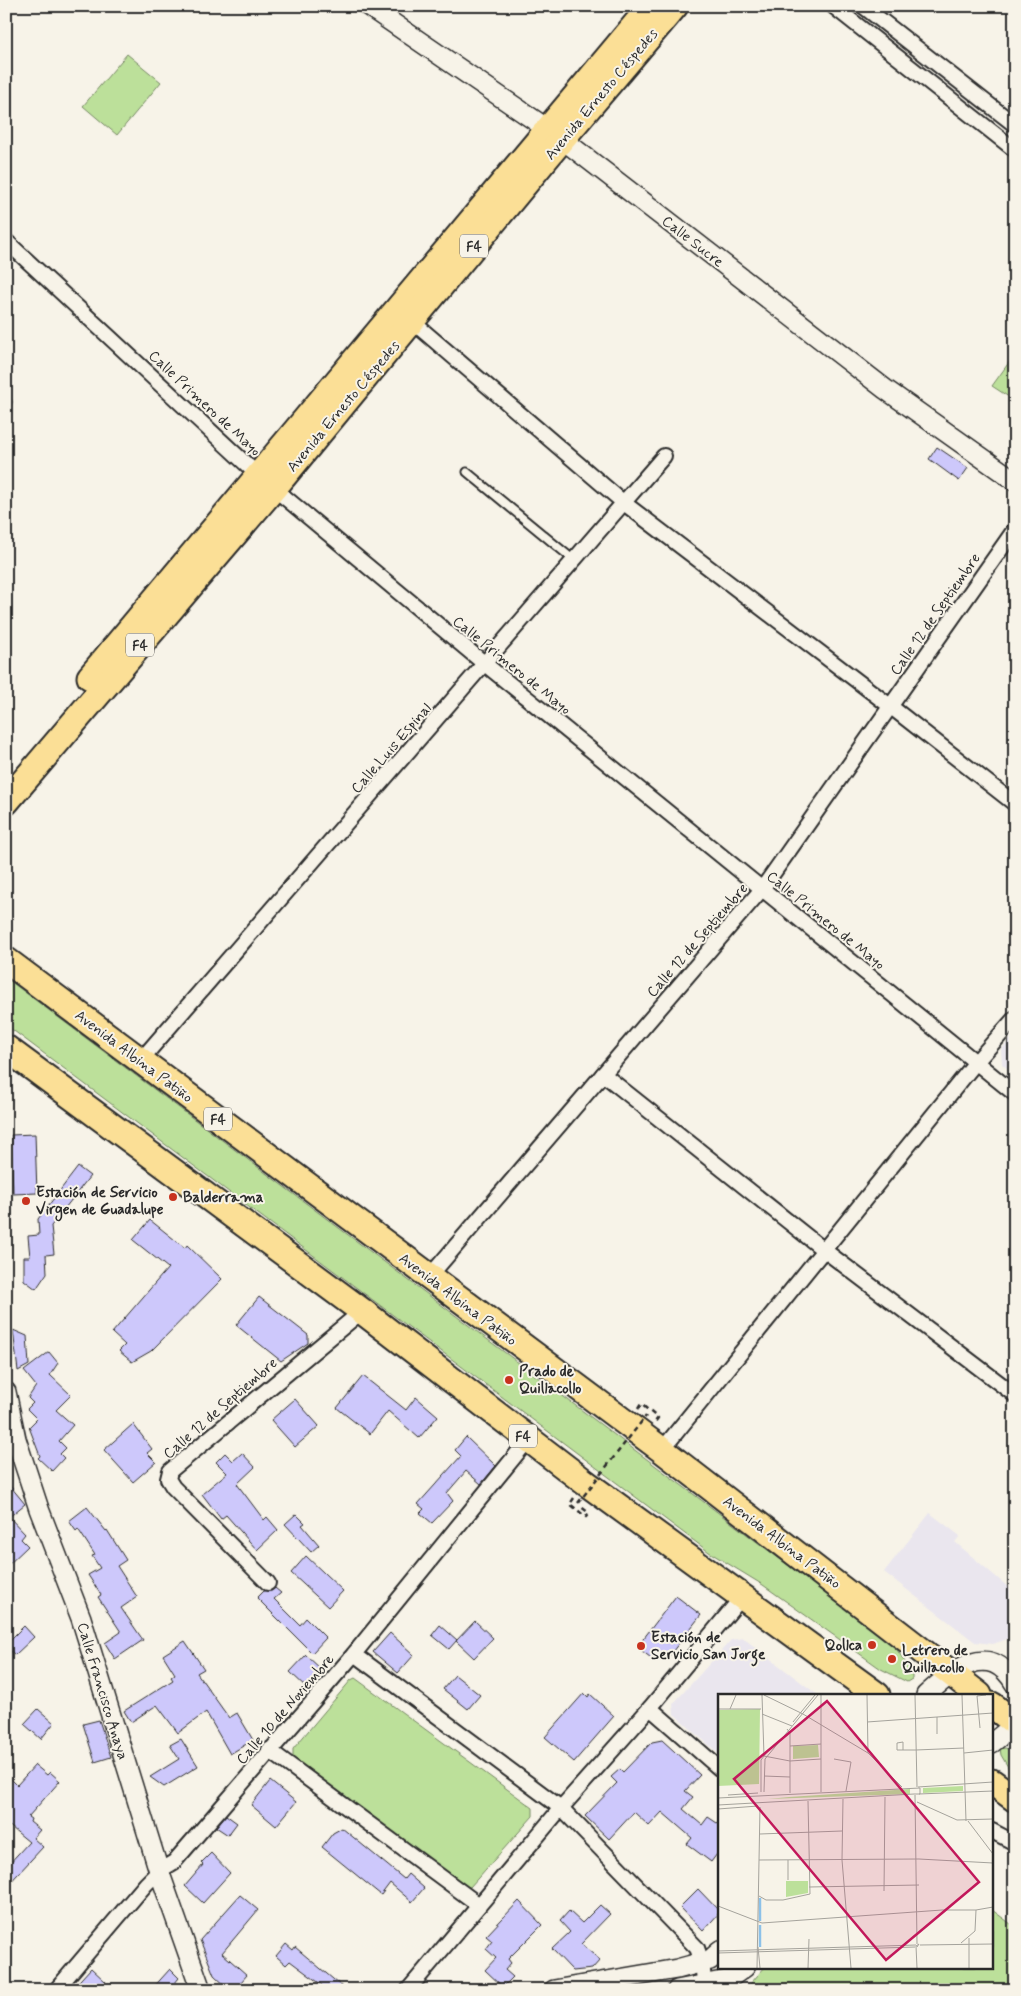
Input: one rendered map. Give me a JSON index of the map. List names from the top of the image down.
{
  "streets": {
    "highway": ["Avenida Ernesto Céspedes", "F4", "Avenida Albina Patiño"],
    "main road": ["Calle Sucre", "Calle Francisco Anaya"],
    "street": [
      "Calle Primero de Mayo",
      "Calle 12 de Septiembre",
      "Calle Luis Espinal",
      "Calle 10 de Noviembre"
    ]
  },
  "crossings": [
    ["Avenida Ernesto Céspedes", "Calle Sucre"],
    ["Avenida Ernesto Céspedes", "Calle Primero de Mayo"],
    ["F4", "Calle 12 de Septiembre"],
    ["F4", "Calle 10 de Noviembre"],
    ["Calle Primero de Mayo", "Calle 12 de Septiembre"],
    ["Calle Primero de Mayo", "Calle Luis Espinal"],
    ["Calle 12 de Septiembre", "Avenida Albina Patiño"],
    ["Calle Luis Espinal", "Avenida Albina Patiño"],
    ["Calle Francisco Anaya", "Calle 10 de Noviembre"]
  ],
  "places": [
    "Balderrama",
    "Estación de Servicio Virgen de Guadalupe",
    "Prado de Quillacollo",
    "Qollca",
    "Estación de Servicio San Jorge",
    "Letrero de Quillacollo"
  ]
}
